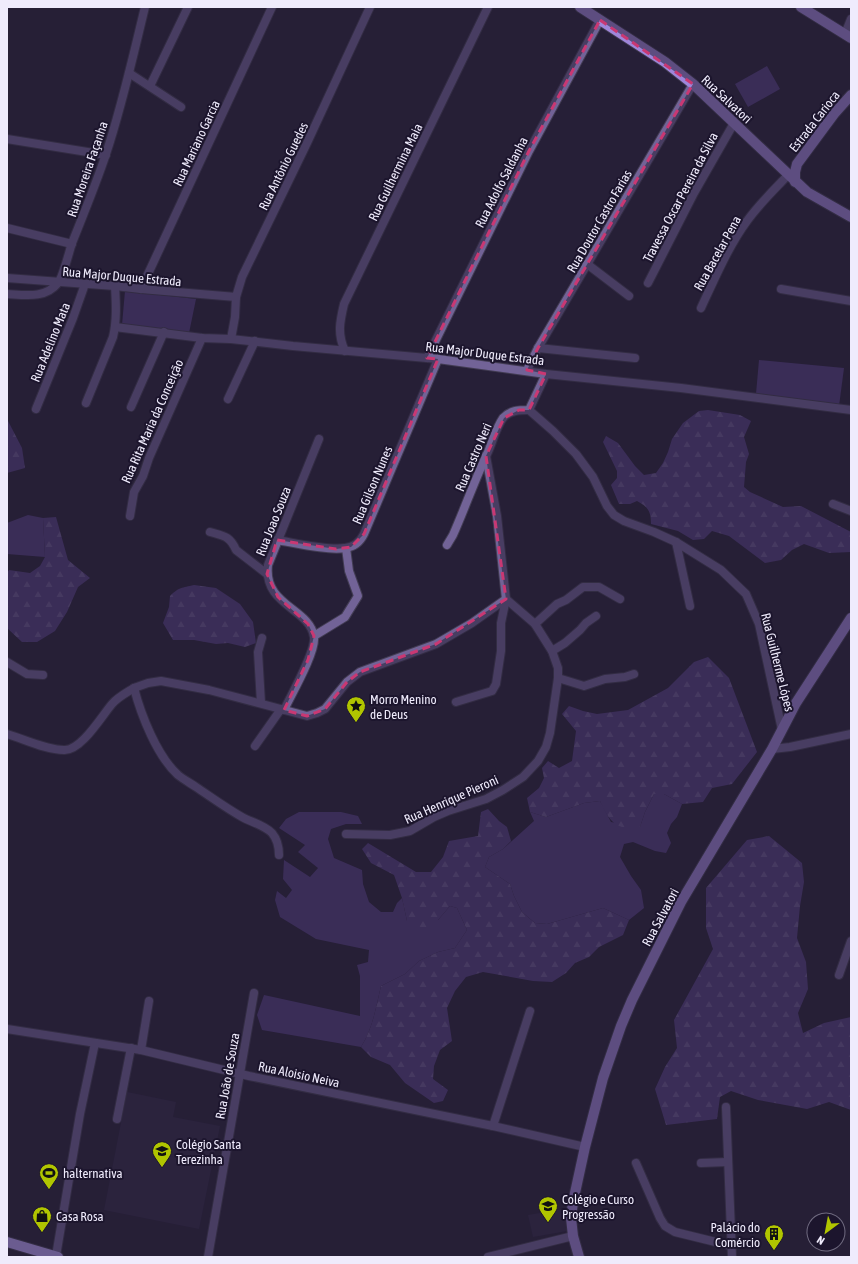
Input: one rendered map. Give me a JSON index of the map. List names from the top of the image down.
{
  "streets": {
    "main road": ["Rua Salvatori", "Estrada Carioca"],
    "street": [
      "Rua Mariano Garcia",
      "Rua Antônio Guedes",
      "Rua Moreira Façanha",
      "Rua Guilhermina Maia",
      "Rua Adolfo Saldanha",
      "Travessa Oscar Pereira da Silva",
      "Rua Doutor Castro Farias",
      "Rua Bacelar Pena",
      "Rua Major Duque Estrada",
      "Rua Adelino Mata",
      "Rua Rita Maria da Conceição",
      "Rua Castro Neri",
      "Rua Gilson Nunes",
      "Rua Joao Souza",
      "Rua Guilherme Lópes",
      "Rua Henrique Pieroni",
      "Rua Aloisio Neiva",
      "Rua João de Souza"
    ]
  },
  "crossings": [
    ["Rua Salvatori", "Estrada Carioca"],
    ["Rua Salvatori", "Rua Adolfo Saldanha"],
    ["Rua Salvatori", "Travessa Oscar Pereira da Silva"],
    ["Rua Salvatori", "Rua Doutor Castro Farias"],
    ["Rua Salvatori", "Rua Bacelar Pena"],
    ["Rua Salvatori", "Rua Guilherme Lópes"],
    ["Rua Salvatori", "Rua Aloisio Neiva"],
    ["Estrada Carioca", "Rua Bacelar Pena"],
    ["Rua Mariano Garcia", "Rua Major Duque Estrada"],
    ["Rua Antônio Guedes", "Rua Major Duque Estrada"],
    ["Rua Moreira Façanha", "Rua Major Duque Estrada"],
    ["Rua Guilhermina Maia", "Rua Major Duque Estrada"],
    ["Rua Adolfo Saldanha", "Rua Major Duque Estrada"],
    ["Rua Doutor Castro Farias", "Rua Major Duque Estrada"],
    ["Rua Major Duque Estrada", "Rua Adelino Mata"],
    ["Rua Major Duque Estrada", "Rua Rita Maria da Conceição"],
    ["Rua Major Duque Estrada", "Rua Gilson Nunes"],
    ["Rua Castro Neri", "Rua Guilherme Lópes"],
    ["Rua Aloisio Neiva", "Rua João de Souza"]
  ],
  "places": {
    "place": ["Morro Menino de Deus"],
    "school or university": ["Colégio Santa Terezinha", "Colégio e Curso Progressão"],
    "sports": ["halternativa"],
    "shop": ["Casa Rosa"],
    "building": ["Palácio do Comércio"]
  },
  "north": "bottom left"
}
